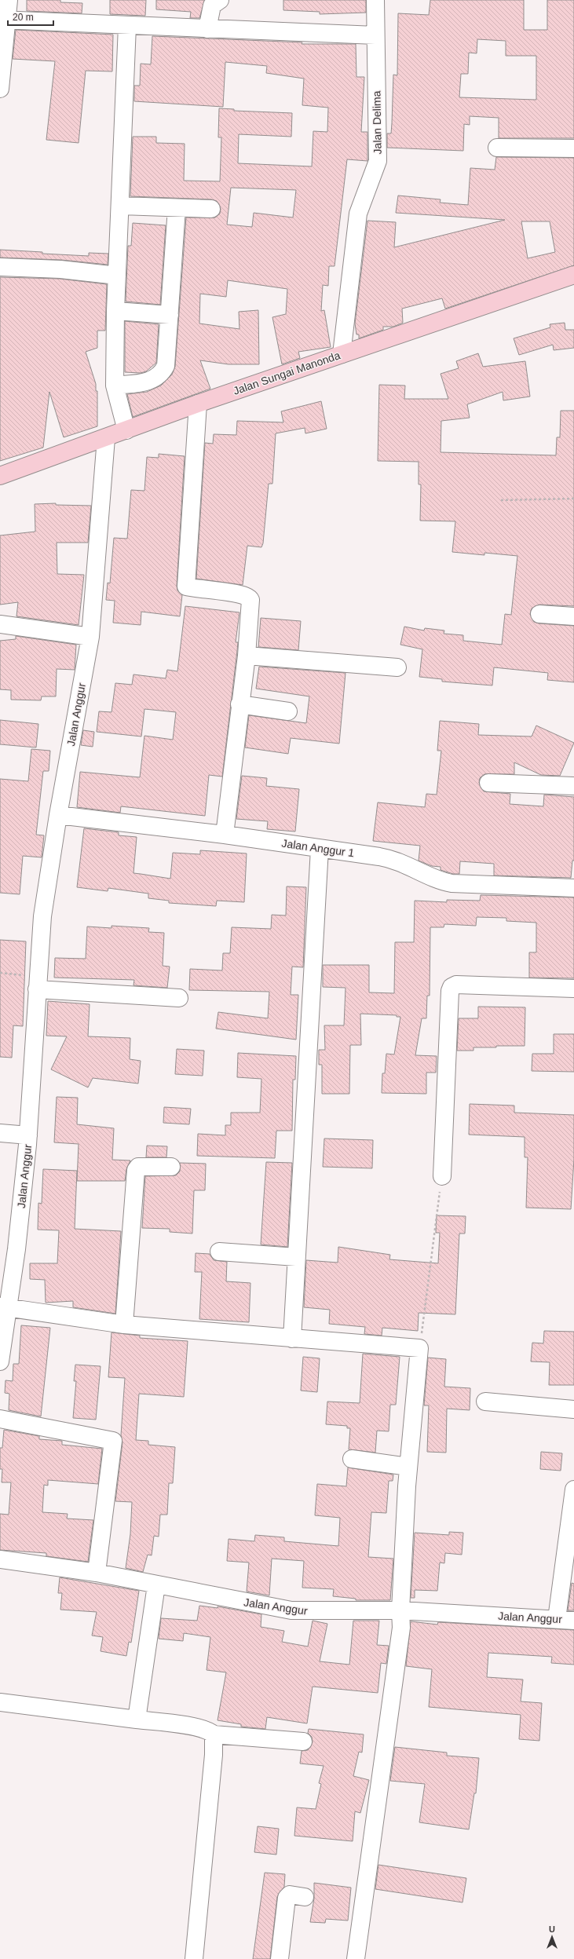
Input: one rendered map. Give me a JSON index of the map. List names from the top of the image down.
{
  "streets": {
    "street": [
      "Jalan Delima",
      "Jalan Sungai Manonda",
      "Jalan Anggur",
      "Jalan Anggur 1"
    ]
  },
  "crossings": [
    ["Jalan Delima", "Jalan Sungai Manonda"],
    ["Jalan Sungai Manonda", "Jalan Anggur"],
    ["Jalan Anggur", "Jalan Anggur 1"]
  ],
  "scale_bar": "20 m",
  "north": "top"
}
